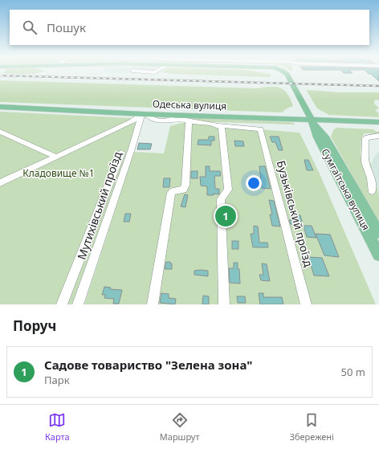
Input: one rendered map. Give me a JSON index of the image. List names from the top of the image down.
{
  "streets": {
    "main road": ["Одеська вулиця", "Сумгаїтська вулиця"],
    "street": ["Мутихівський проїзд", "Бузьківський проїзд"]
  },
  "crossings": [
    ["Одеська вулиця", "Сумгаїтська вулиця"],
    ["Одеська вулиця", "Мутихівський проїзд"]
  ],
  "parks": ["Кладовище №1"],
  "page": {
    "search": "Пошук",
    "pins": "1",
    "heading": "Поруч",
    "list": [
      {
        "mark": "1",
        "name": "Садове товариство \"Зелена зона\"",
        "note": "Парк",
        "value": "50 m"
      }
    ],
    "nav": ["Карта", "Маршрут", "Збережені"]
  }
}
